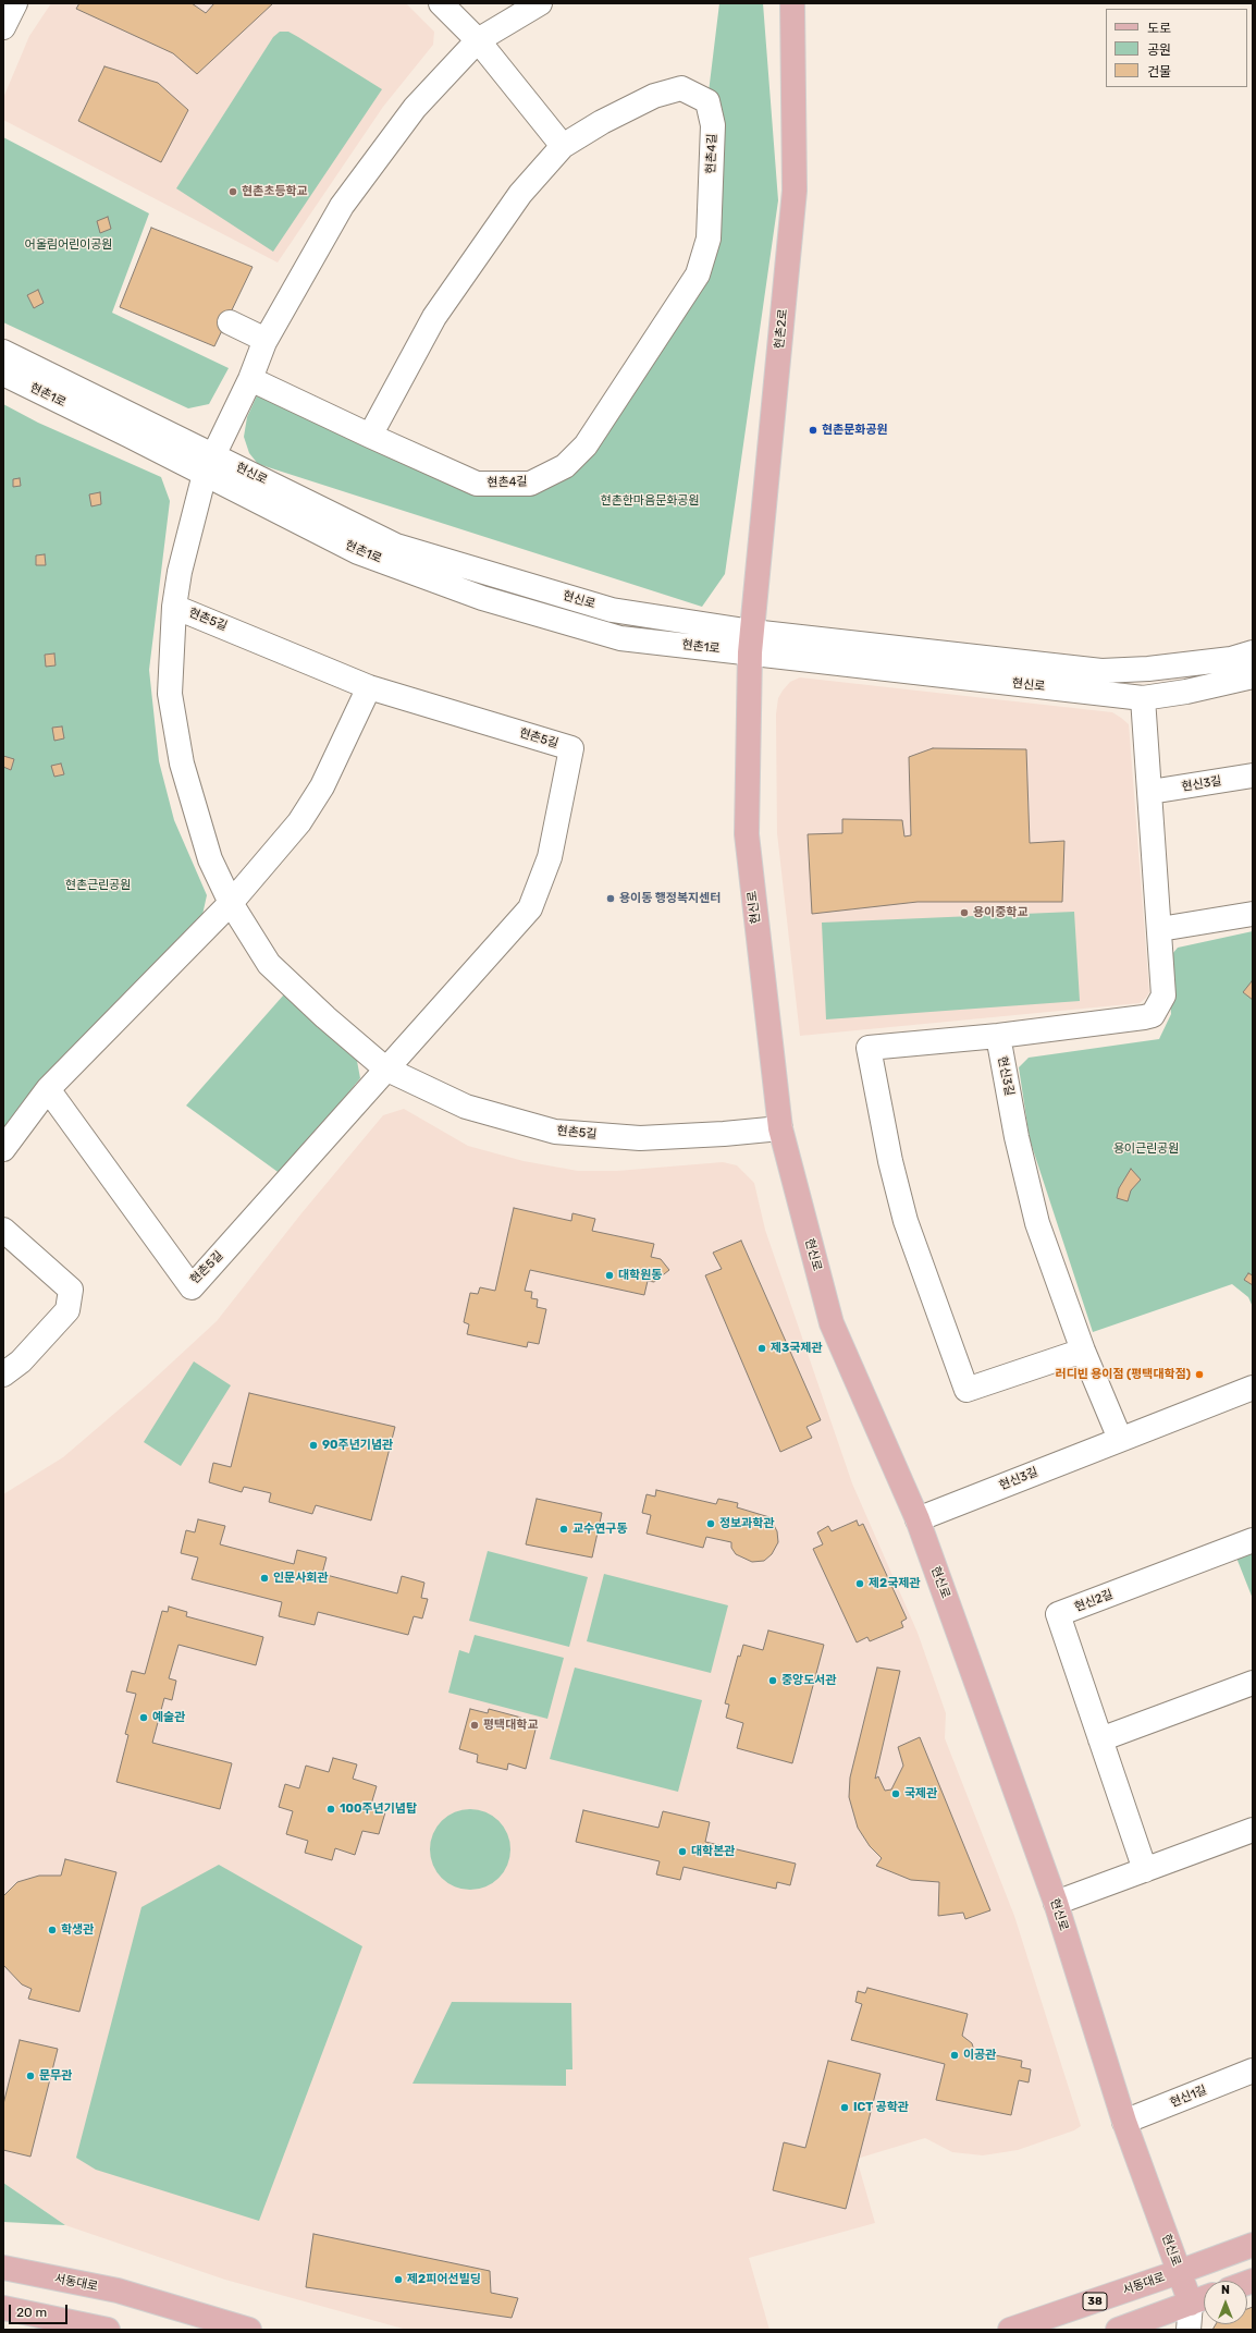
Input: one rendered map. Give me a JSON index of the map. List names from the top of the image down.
{
  "streets": {
    "main road": [
      "현촌2로",
      "현신로",
      "서동대로",
      "38"
    ],
    "street": [
      "현촌4길",
      "현촌1로",
      "현촌5길",
      "현신3길",
      "현신2길",
      "현신1길"
    ]
  },
  "crossings": [
    ["현촌2로", "현촌1로"],
    ["현촌2로", "현신로"],
    ["현촌1로", "현신로"],
    ["현촌1로", "현촌5길"],
    ["현신로", "현촌5길"],
    ["현신로", "현신3길"],
    ["현신로", "현신1길"],
    ["현신로", "서동대로"]
  ],
  "parks": [
    "어울림어린이공원",
    "현촌한마음문화공원",
    "현촌근린공원",
    "용이근린공원"
  ],
  "places": [
    "현촌초등학교",
    "현촌문화공원",
    "용이동 행정복지센터",
    "용이중학교",
    "대학원동",
    "제3국제관",
    "러디빈 용이점 (평택대학점)",
    "90주년기념관",
    "정보과학관",
    "교수연구동",
    "인문사회관",
    "제2국제관",
    "중앙도서관",
    "예술관",
    "평택대학교",
    "국제관",
    "100주년기념탑",
    "대학본관",
    "학생관",
    "이공관",
    "문무관",
    "ICT 공학관",
    "제2피어선빌딩"
  ],
  "legend": ["도로", "공원", "건물"],
  "scale_bar": "20 m",
  "north": "top"
}
